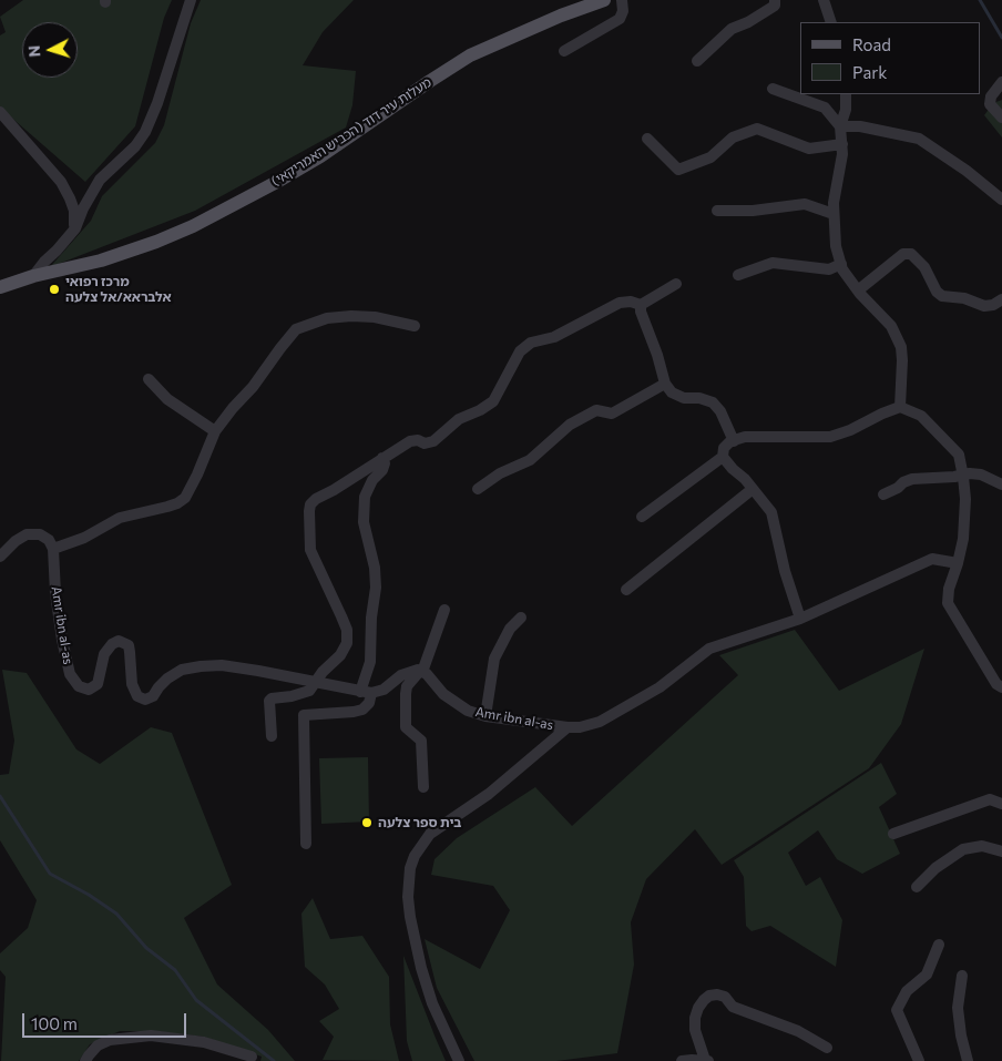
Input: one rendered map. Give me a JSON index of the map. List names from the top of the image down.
{
  "streets": {
    "main road": ["מעלות עיר דוד (הכביש האמריקאי)"],
    "street": ["Amr ibn al-as"]
  },
  "places": ["מרכז רפואי אלבראא/אל צלעה", "בית ספר צלעה"],
  "legend": ["Road", "Park"],
  "scale_bar": "100 m",
  "north": "left"
}
